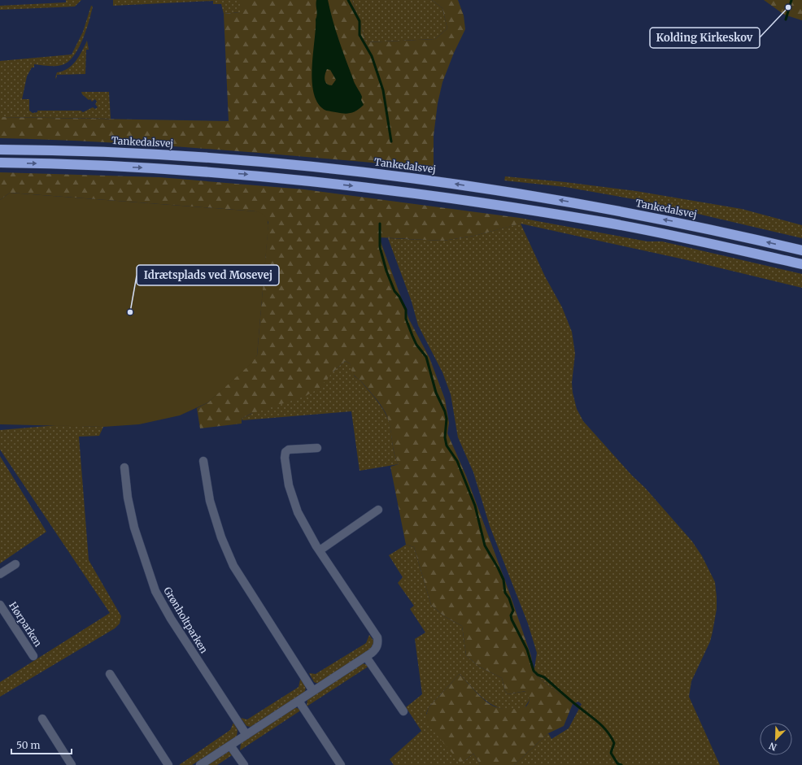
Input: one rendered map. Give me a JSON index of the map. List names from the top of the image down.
{
  "streets": {
    "highway": ["Tankedalsvej"],
    "street": ["Grønholtparken", "Hørparken"]
  },
  "places": ["Kolding Kirkeskov", "Idrætsplads ved Mosevej"],
  "scale_bar": "50 m",
  "north": "bottom left"
}
